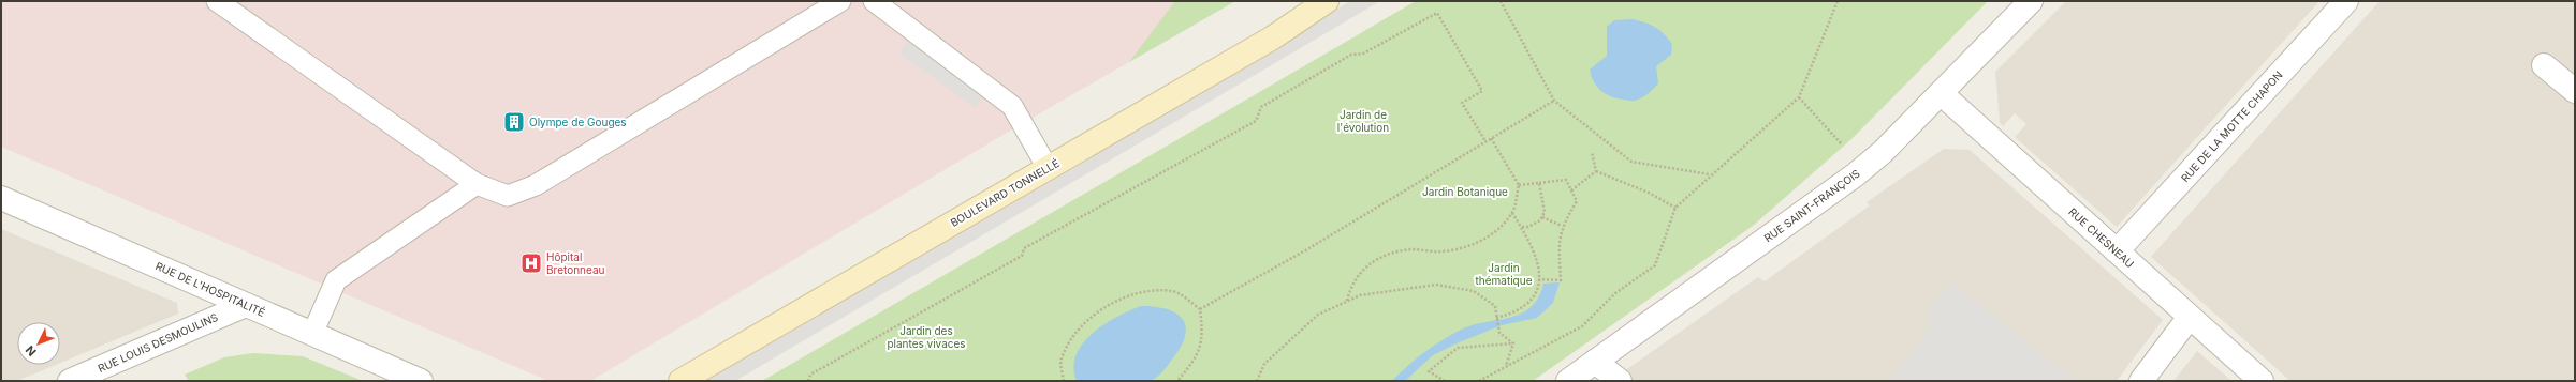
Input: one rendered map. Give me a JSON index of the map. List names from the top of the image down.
{
  "streets": {
    "main road": ["BOULEVARD TONNELLÉ"],
    "street": [
      "RUE DE LA MOTTE CHAPON",
      "RUE SAINT-FRANÇOIS",
      "RUE CHESNEAU",
      "RUE DE L'HOSPITALITÉ",
      "RUE LOUIS DESMOULINS"
    ]
  },
  "crossings": [
    ["RUE DE LA MOTTE CHAPON", "RUE CHESNEAU"],
    ["RUE SAINT-FRANÇOIS", "RUE CHESNEAU"],
    ["RUE DE L'HOSPITALITÉ", "RUE LOUIS DESMOULINS"]
  ],
  "parks": [
    "Jardin de l'évolution",
    "Jardin Botanique",
    "Jardin thématique",
    "Jardin des plantes vivaces"
  ],
  "places": {
    "building": ["Olympe de Gouges"],
    "hospital": ["Hôpital Bretonneau"]
  },
  "north": "bottom left"
}
